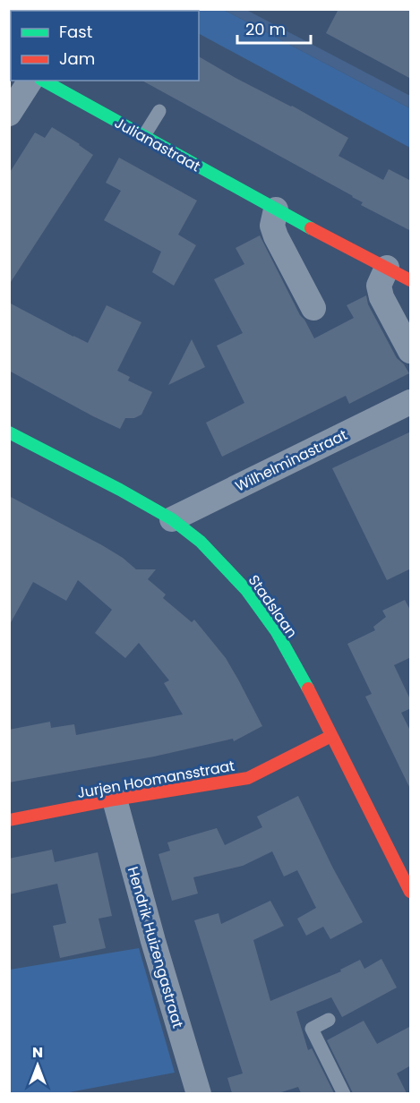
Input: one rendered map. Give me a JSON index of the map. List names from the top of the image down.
{
  "streets": {
    "street": [
      "Julianastraat",
      "Wilhelminastraat",
      "Stadslaan",
      "Jurjen Hoomansstraat",
      "Hendrik Huizengastraat"
    ]
  },
  "crossings": [
    ["Wilhelminastraat", "Stadslaan"],
    ["Stadslaan", "Jurjen Hoomansstraat"],
    ["Jurjen Hoomansstraat", "Hendrik Huizengastraat"]
  ],
  "legend": ["Fast", "Jam"],
  "scale_bar": "20 m",
  "north": "top"
}
